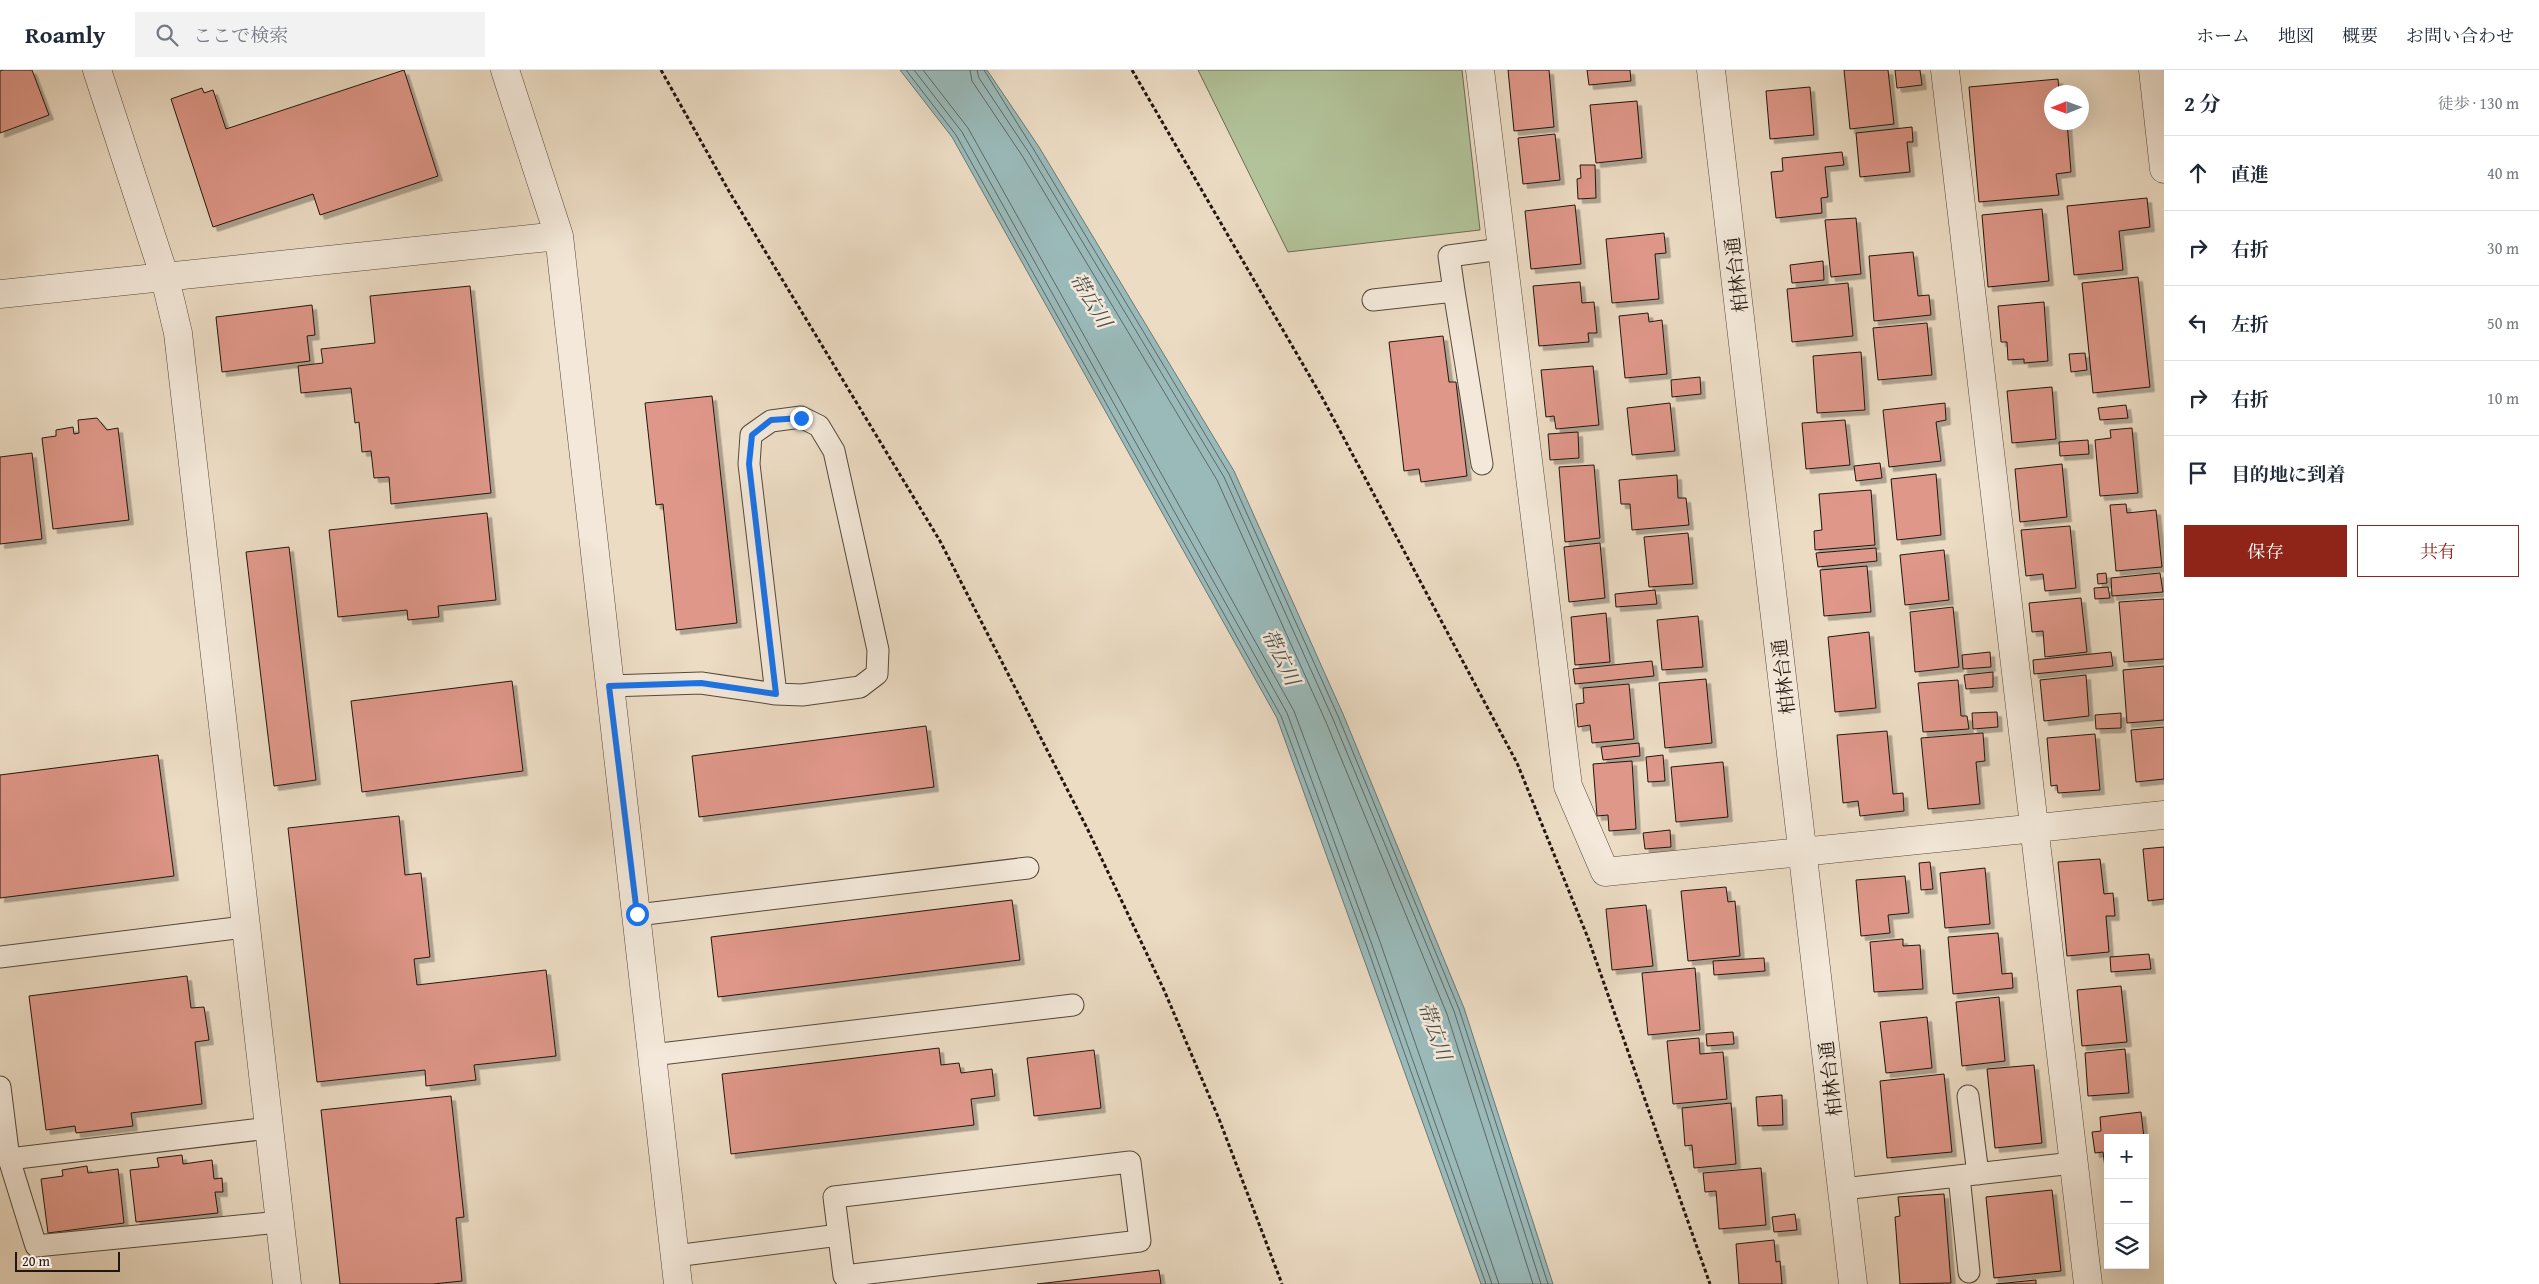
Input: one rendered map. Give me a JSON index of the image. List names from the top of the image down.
{
  "streets": {
    "street": ["柏林台通"]
  },
  "water": ["帯広川"],
  "scale_bar": "20 m",
  "north": "left",
  "page": {
    "header": "Roamly",
    "search": "ここで検索",
    "nav": [
      "ホーム",
      "地図",
      "概要",
      "お問い合わせ"
    ],
    "heading": ["2 分", "徒歩 · 130 m"],
    "list": [
      ["直進", "40 m"],
      ["右折", "30 m"],
      ["左折", "50 m"],
      ["右折", "10 m"],
      "目的地に到着"
    ],
    "buttons": ["保存", "共有"],
    "map_buttons": ["+", "−"],
    "scale": "20 m"
  }
}
